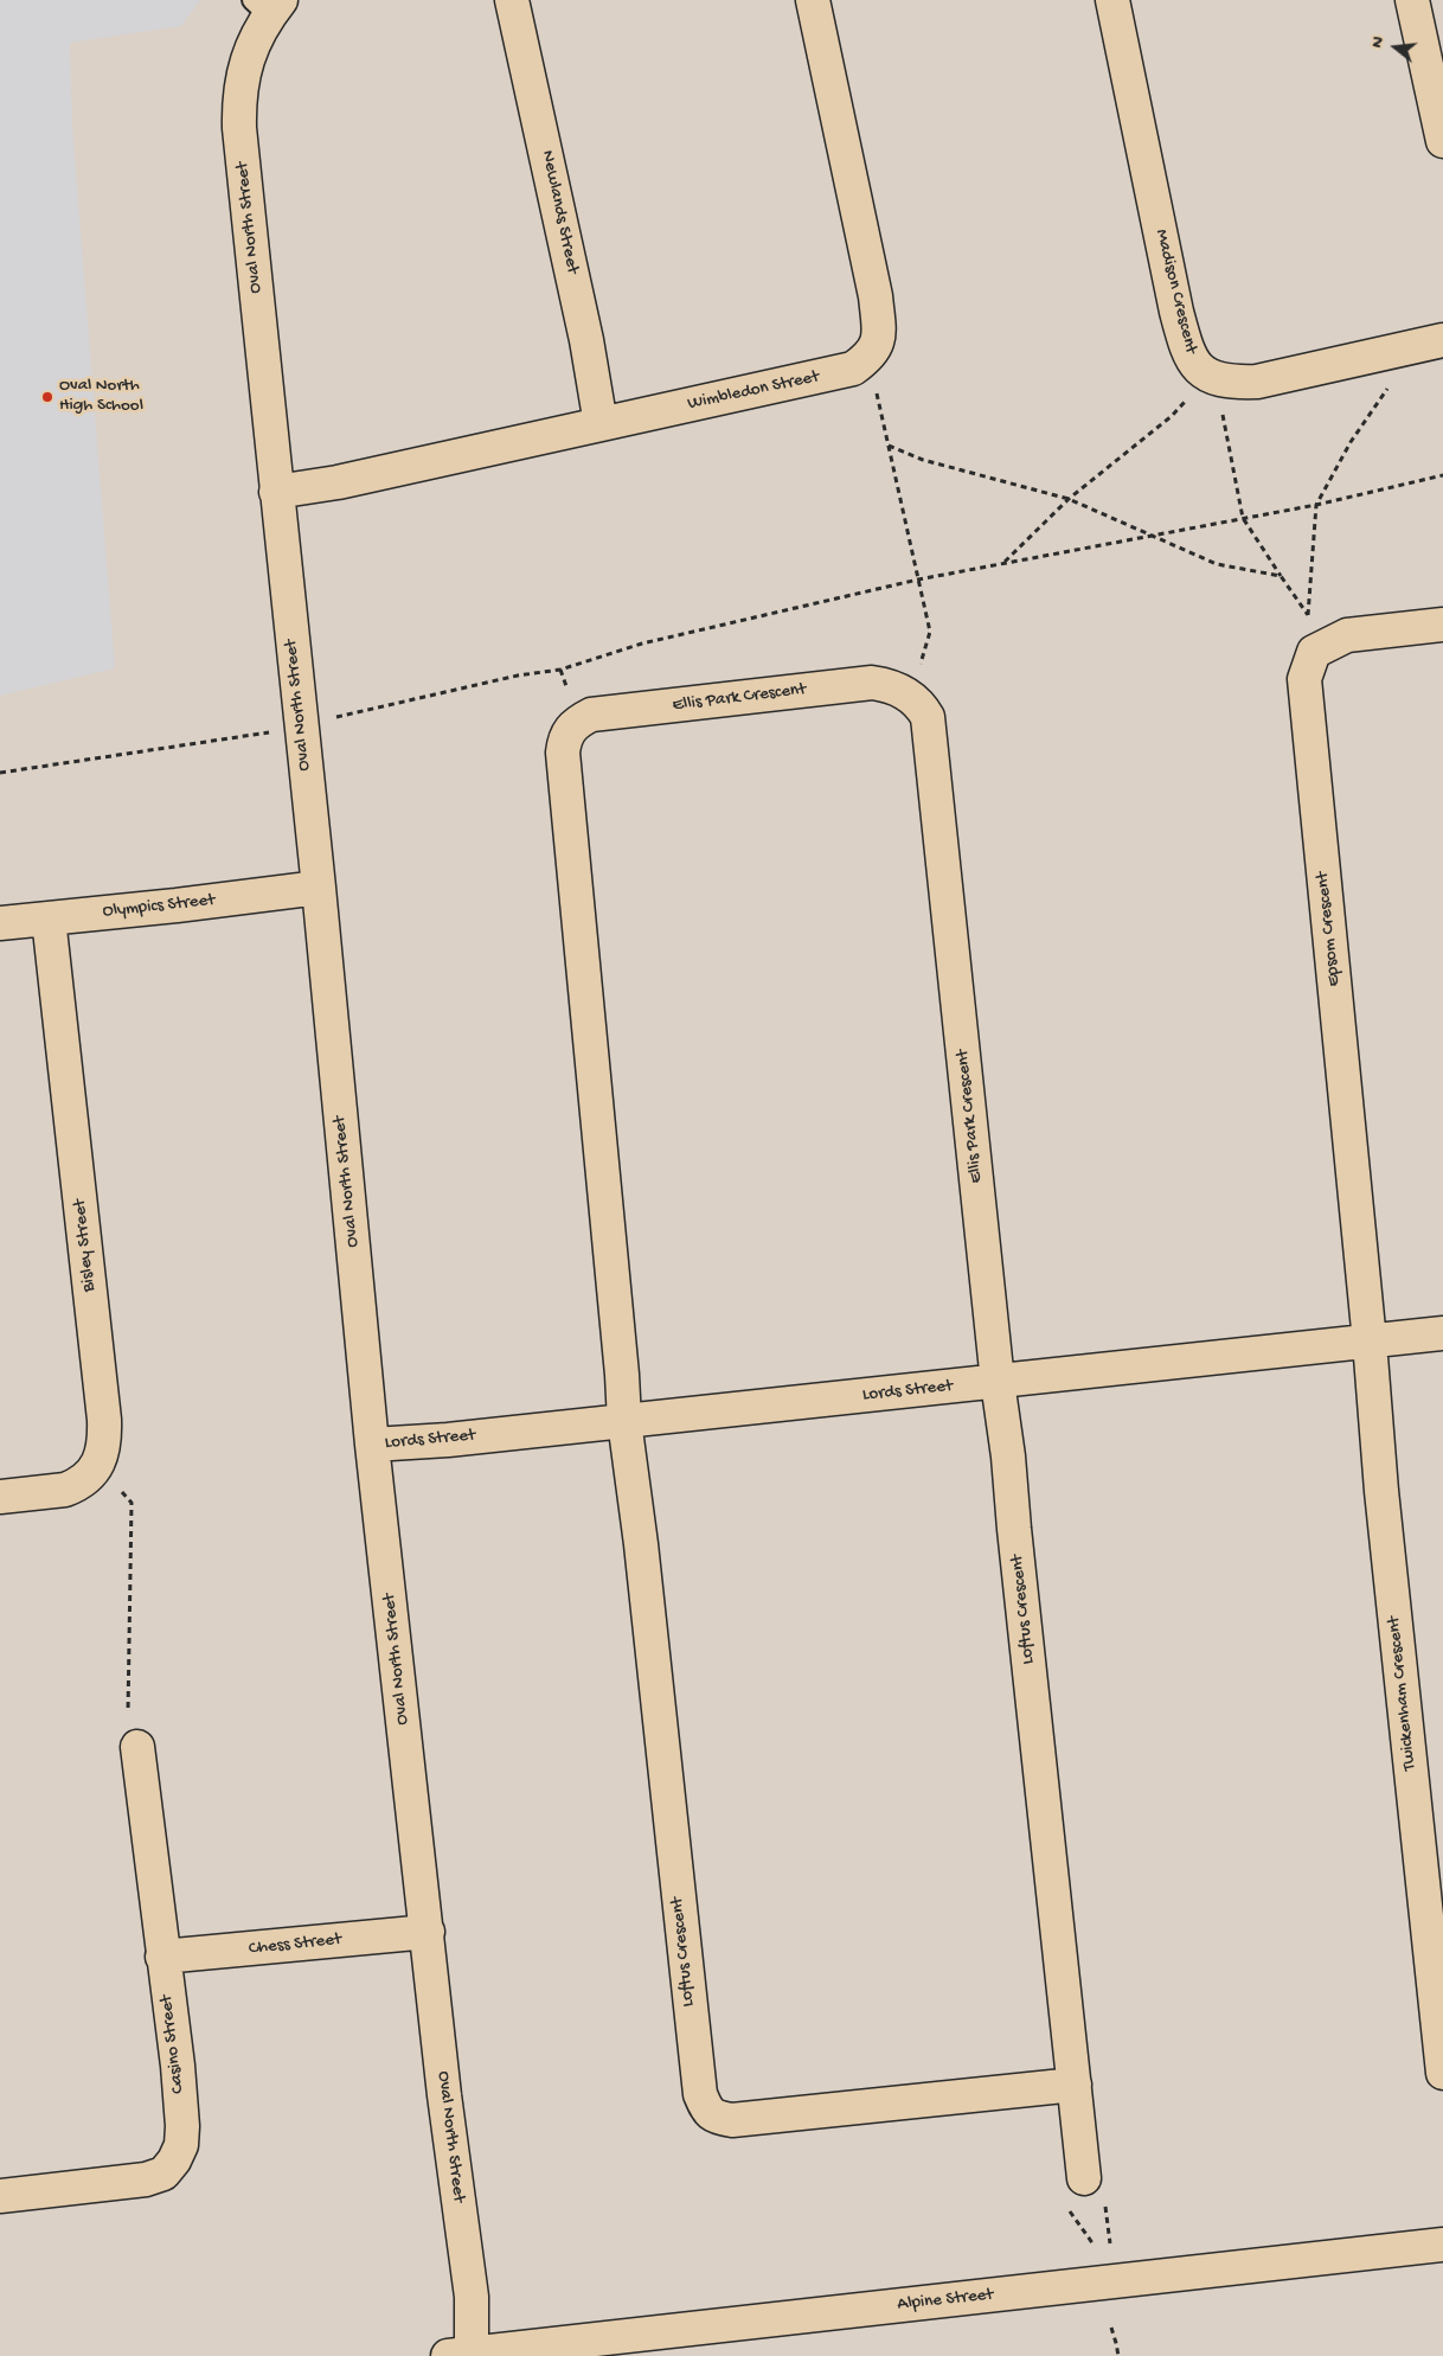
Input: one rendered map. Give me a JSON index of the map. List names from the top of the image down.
{
  "streets": {
    "street": [
      "Newlands Street",
      "Oval North Street",
      "Madison Crescent",
      "Wimbledon Street",
      "Ellis Park Crescent",
      "Olympics Street",
      "Epsom Crescent",
      "Bisley Street",
      "Lords Street",
      "Loftus Crescent",
      "Twickenham Crescent",
      "Chess Street",
      "Casino Street",
      "Alpine Street"
    ]
  },
  "crossings": [
    ["Newlands Street", "Wimbledon Street"],
    ["Oval North Street", "Wimbledon Street"],
    ["Oval North Street", "Olympics Street"],
    ["Oval North Street", "Lords Street"],
    ["Oval North Street", "Chess Street"],
    ["Oval North Street", "Alpine Street"],
    ["Ellis Park Crescent", "Lords Street"],
    ["Ellis Park Crescent", "Loftus Crescent"],
    ["Olympics Street", "Bisley Street"],
    ["Epsom Crescent", "Lords Street"],
    ["Epsom Crescent", "Twickenham Crescent"],
    ["Lords Street", "Loftus Crescent"],
    ["Lords Street", "Twickenham Crescent"],
    ["Chess Street", "Casino Street"]
  ],
  "places": ["Oval North High School"],
  "north": "left"
}
